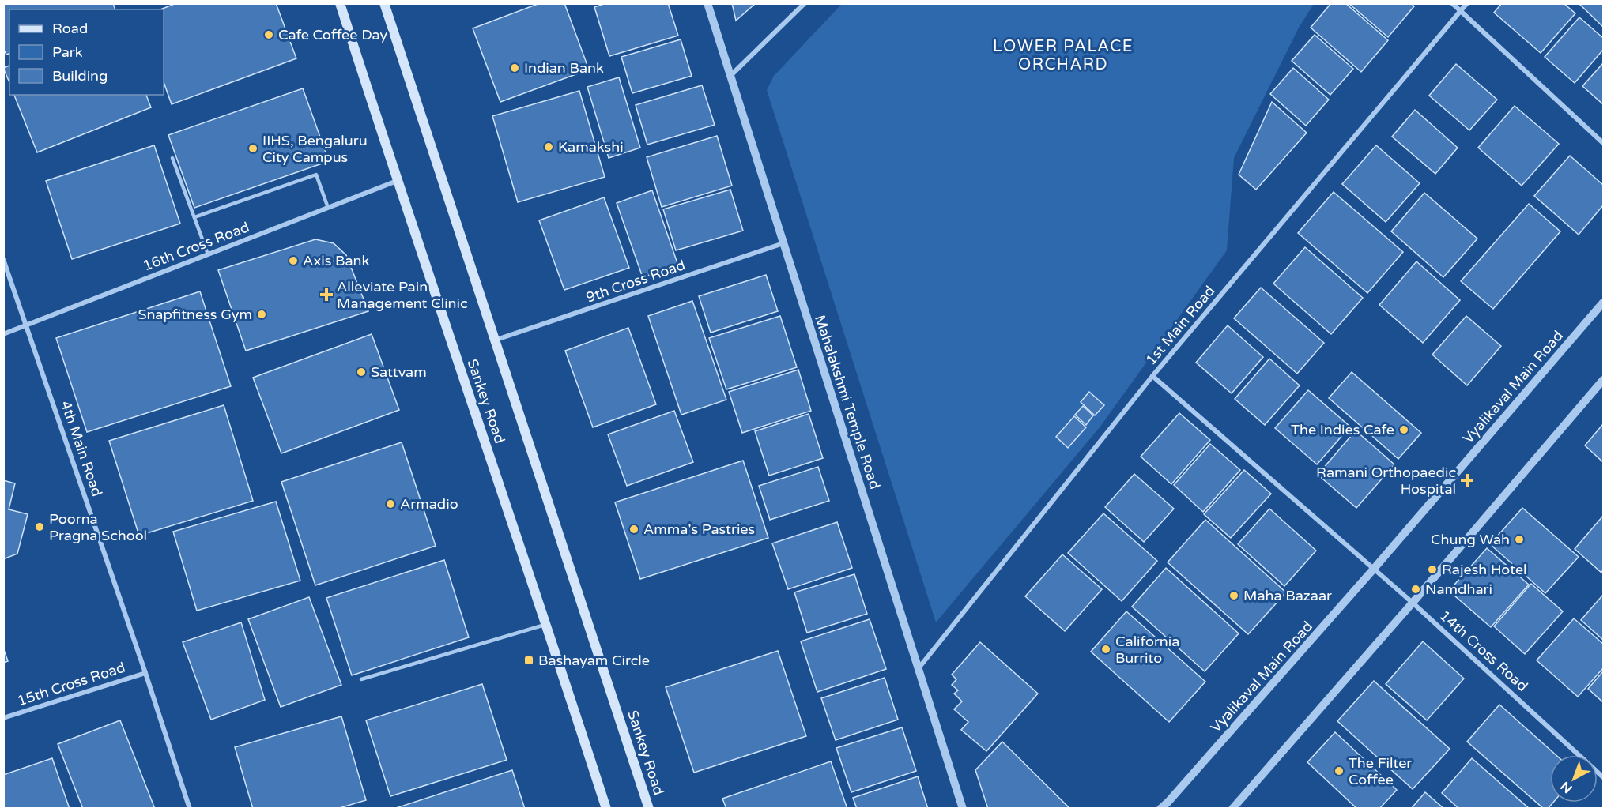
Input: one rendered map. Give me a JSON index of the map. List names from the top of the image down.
{
  "streets": {
    "main road": ["Sankey Road"],
    "street": [
      "16th Cross Road",
      "9th Cross Road",
      "1st Main Road",
      "Vyalikaval Main Road",
      "Mahalakshmi Temple Road",
      "4th Main Road",
      "14th Cross Road",
      "15th Cross Road"
    ]
  },
  "crossings": [
    ["16th Cross Road", "Sankey Road"],
    ["16th Cross Road", "4th Main Road"],
    ["9th Cross Road", "Sankey Road"],
    ["9th Cross Road", "Mahalakshmi Temple Road"],
    ["1st Main Road", "Mahalakshmi Temple Road"],
    ["1st Main Road", "14th Cross Road"],
    ["Vyalikaval Main Road", "14th Cross Road"],
    ["4th Main Road", "15th Cross Road"]
  ],
  "districts": ["LOWER PALACE ORCHARD"],
  "places": {
    "other": [
      "Cafe Coffee Day",
      "Indian Bank",
      "Kamakshi",
      "IIHS, Bengaluru City Campus",
      "Axis Bank",
      "Snapfitness Gym",
      "Sattvam",
      "The Indies Cafe",
      "Armadio",
      "Poorna Pragna School",
      "Amma's Pastries",
      "Chung Wah",
      "Rajesh Hotel",
      "Namdhari",
      "Maha Bazaar",
      "California Burrito",
      "The Filter Coffee"
    ],
    "health": ["Alleviate Pain Management Clinic", "Ramani Orthopaedic Hospital"],
    "transit": ["Bashayam Circle"]
  },
  "legend": ["Road", "Park", "Building"],
  "north": "bottom left"
}
